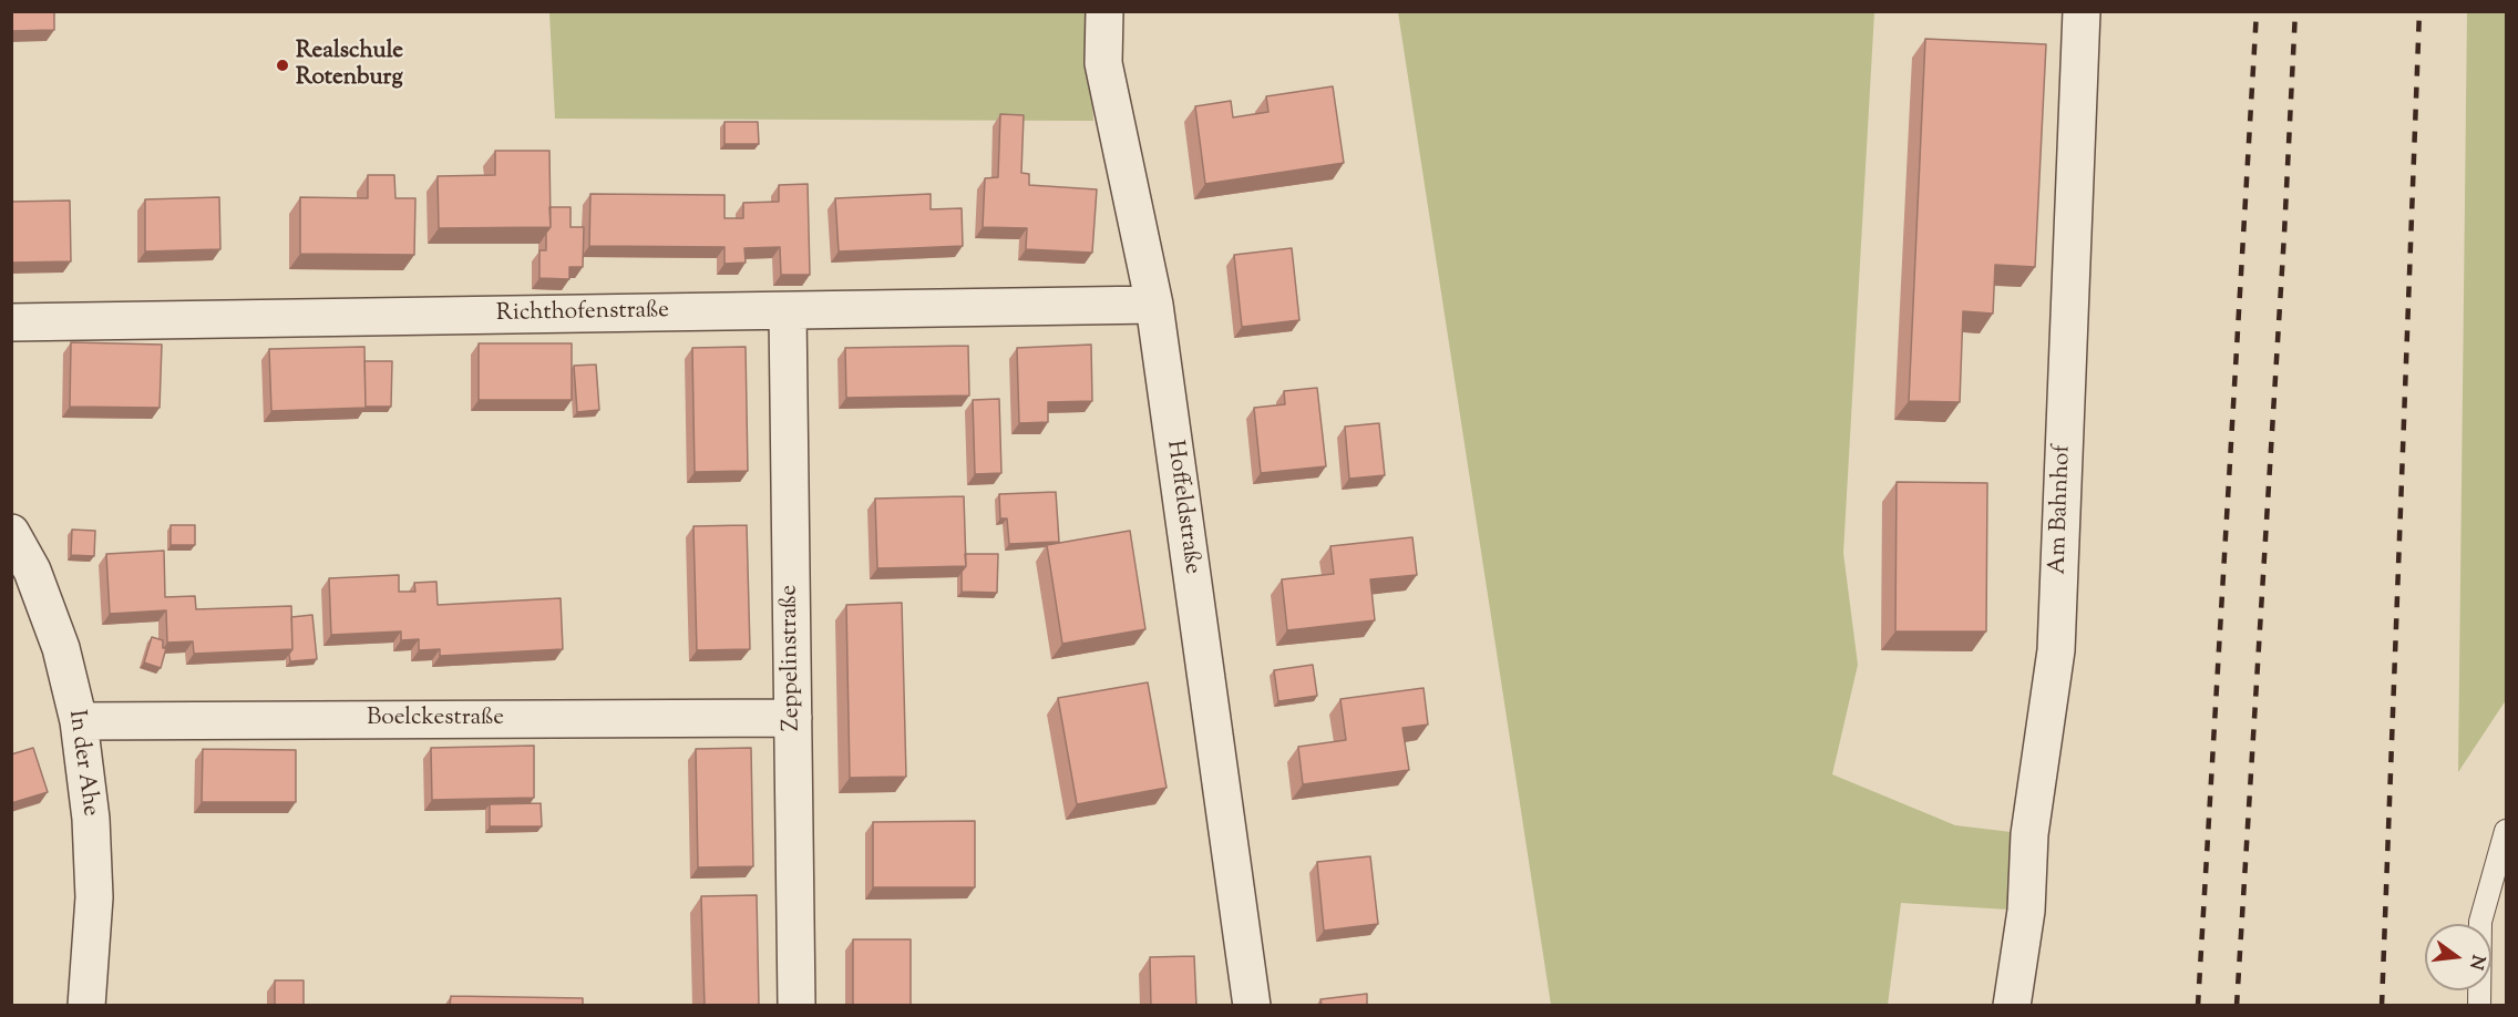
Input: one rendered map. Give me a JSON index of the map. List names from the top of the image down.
{
  "streets": {
    "street": [
      "Richthofenstraße",
      "Hoffeldstraße",
      "Am Bahnhof",
      "Zeppelinstraße",
      "Boelckestraße",
      "In der Ahe"
    ]
  },
  "crossings": [
    ["Richthofenstraße", "Hoffeldstraße"],
    ["Richthofenstraße", "Zeppelinstraße"],
    ["Zeppelinstraße", "Boelckestraße"],
    ["Boelckestraße", "In der Ahe"]
  ],
  "places": ["Realschule Rotenburg"],
  "north": "right"
}
